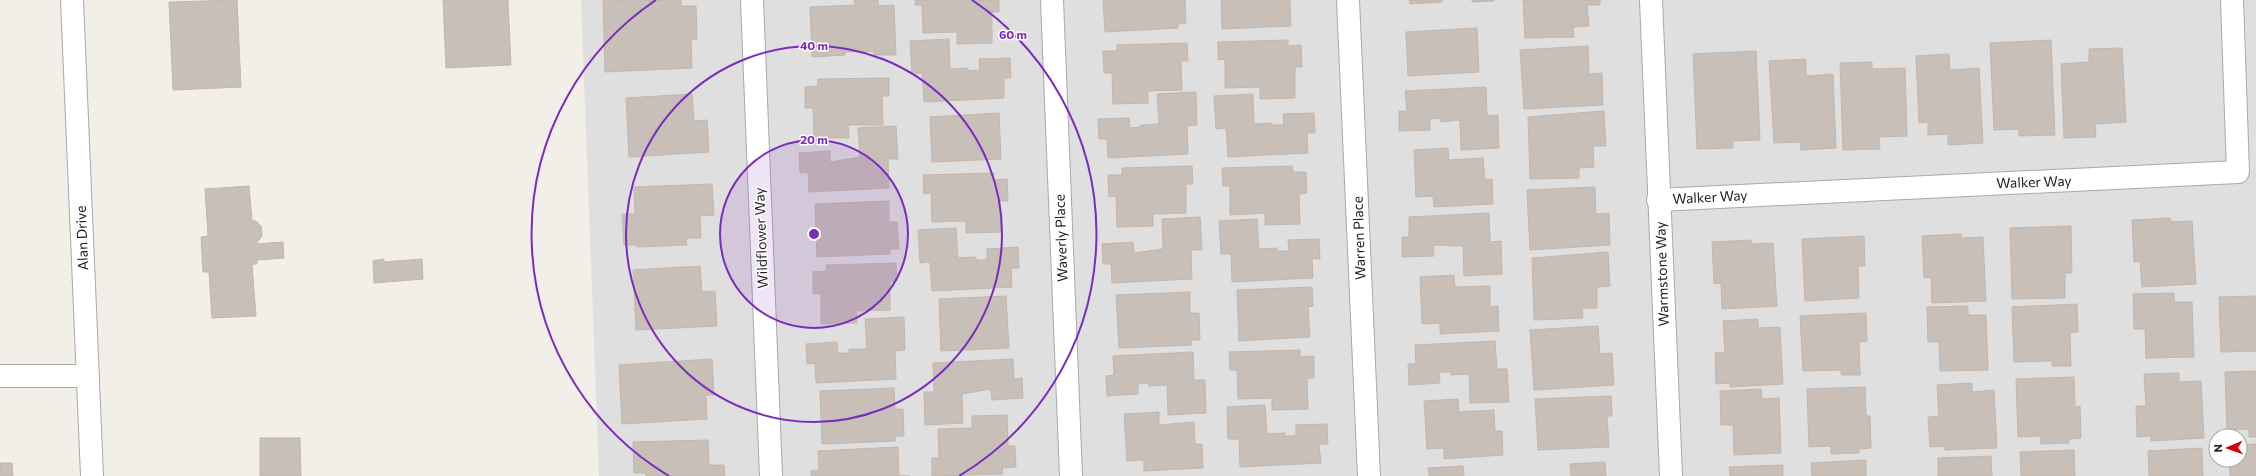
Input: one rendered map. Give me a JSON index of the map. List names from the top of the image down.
{
  "streets": {
    "street": [
      "Walker Way",
      "Alan Drive",
      "Wildflower Way",
      "Waverly Place",
      "Warren Place",
      "Warmstone Way"
    ]
  },
  "crossings": [
    ["Walker Way", "Warmstone Way"]
  ],
  "north": "left",
  "rings": ["60 m", "40 m", "20 m"]
}
